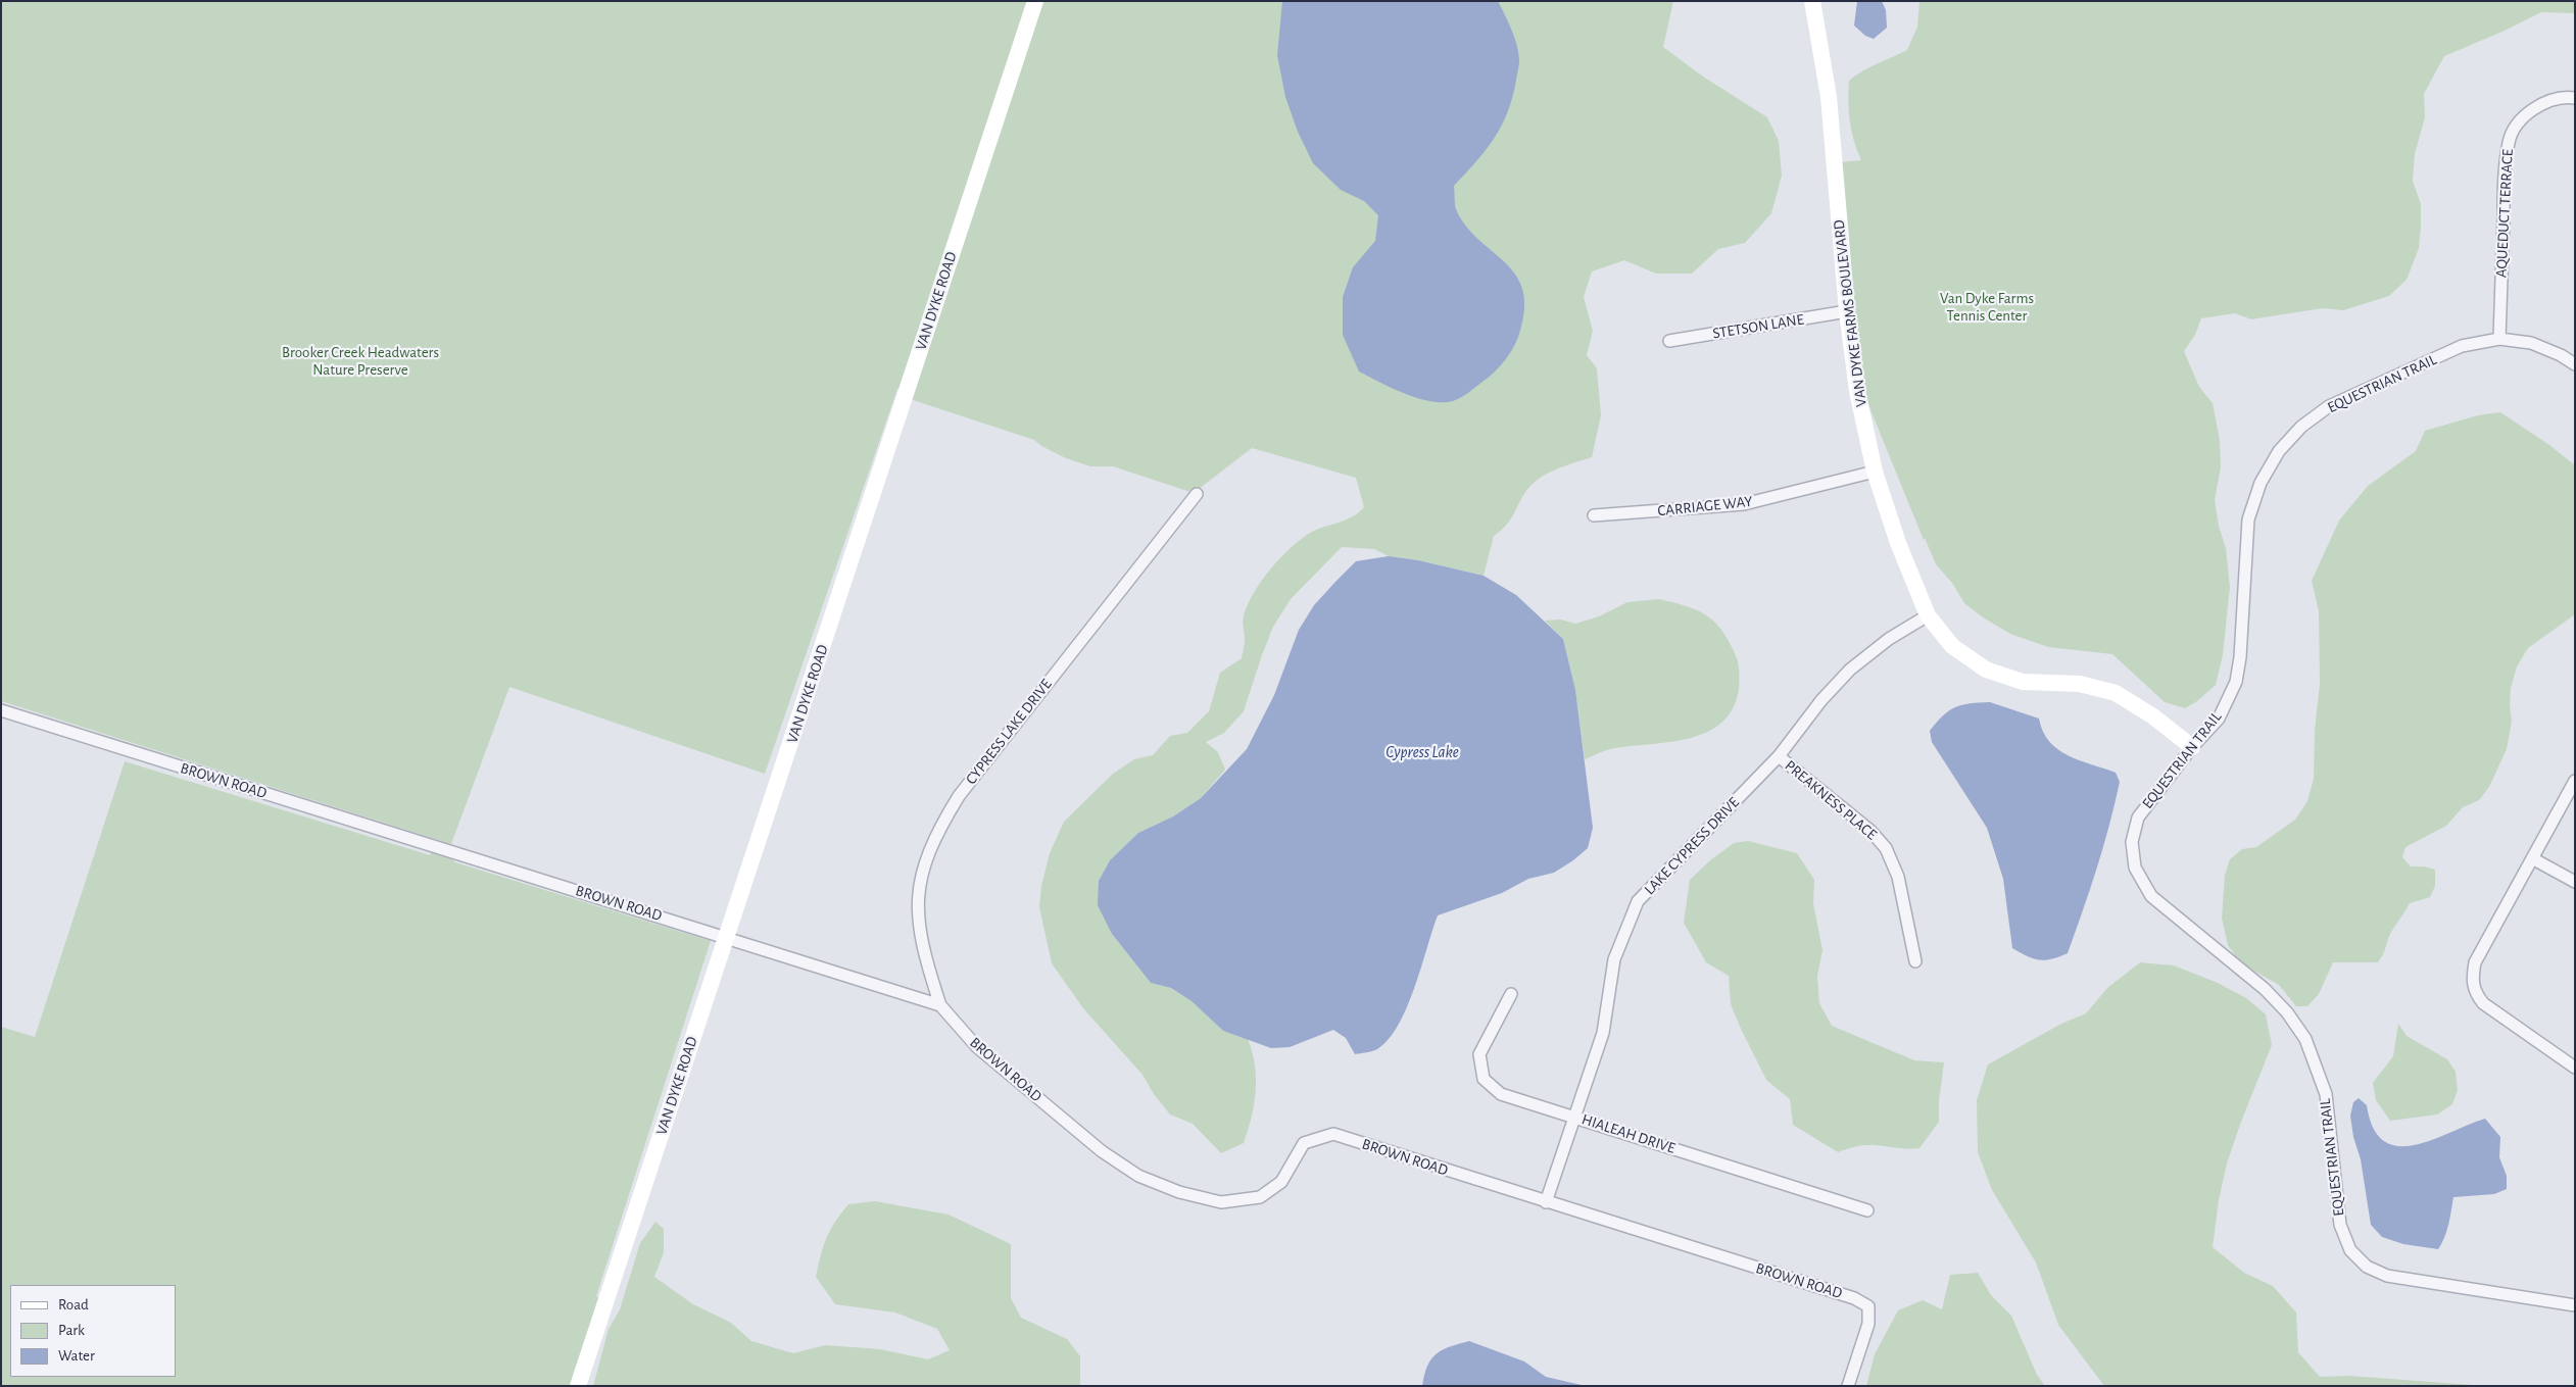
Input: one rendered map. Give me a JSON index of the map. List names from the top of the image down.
{
  "streets": {
    "main road": ["VAN DYKE ROAD", "VAN DYKE FARMS BOULEVARD"],
    "street": [
      "AQUEDUCT TERRACE",
      "STETSON LANE",
      "EQUESTRIAN TRAIL",
      "CARRIAGE WAY",
      "CYPRESS LAKE DRIVE",
      "BROWN ROAD",
      "PREAKNESS PLACE",
      "LAKE CYPRESS DRIVE",
      "HIALEAH DRIVE"
    ]
  },
  "crossings": [
    ["AQUEDUCT TERRACE", "EQUESTRIAN TRAIL"],
    ["VAN DYKE ROAD", "BROWN ROAD"],
    ["VAN DYKE FARMS BOULEVARD", "STETSON LANE"],
    ["VAN DYKE FARMS BOULEVARD", "EQUESTRIAN TRAIL"],
    ["VAN DYKE FARMS BOULEVARD", "CARRIAGE WAY"],
    ["VAN DYKE FARMS BOULEVARD", "LAKE CYPRESS DRIVE"],
    ["CYPRESS LAKE DRIVE", "BROWN ROAD"],
    ["BROWN ROAD", "LAKE CYPRESS DRIVE"],
    ["PREAKNESS PLACE", "LAKE CYPRESS DRIVE"],
    ["LAKE CYPRESS DRIVE", "HIALEAH DRIVE"]
  ],
  "water": ["Cypress Lake"],
  "parks": ["Van Dyke Farms Tennis Center", "Brooker Creek Headwaters Nature Preserve"],
  "legend": ["Road", "Park", "Water"]
}
